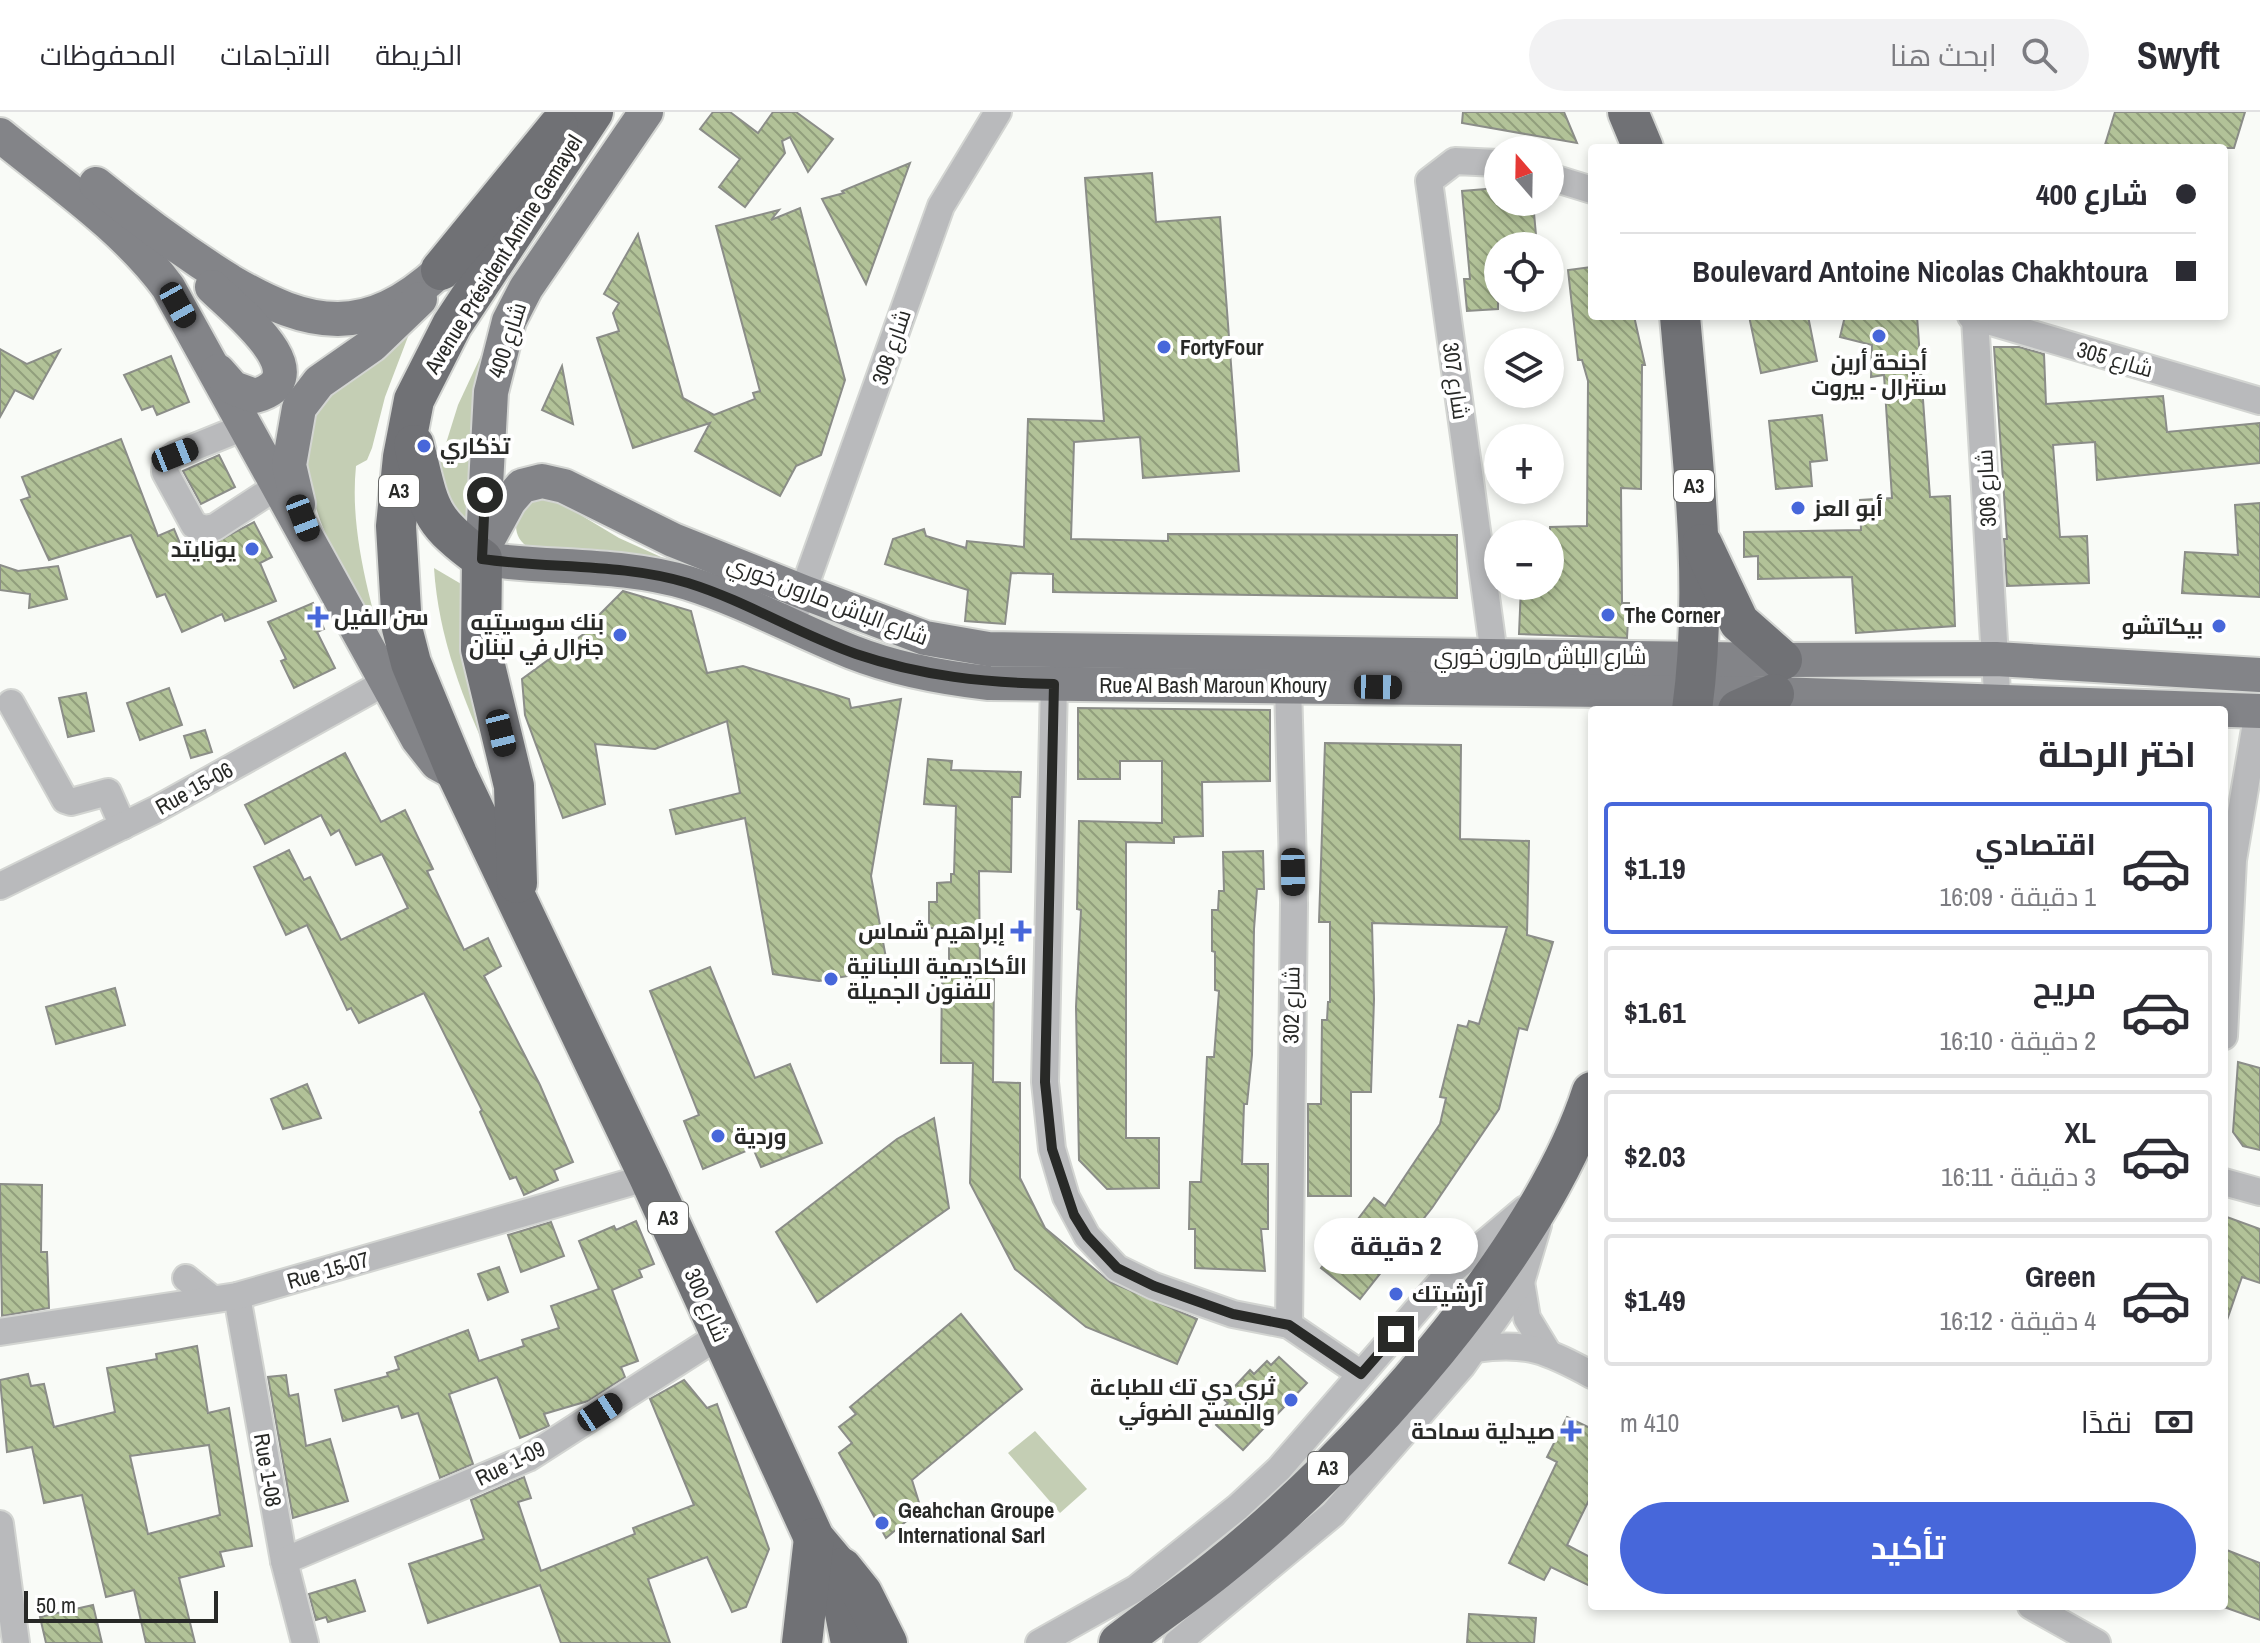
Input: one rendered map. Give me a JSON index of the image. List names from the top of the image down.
{
  "streets": {
    "highway": ["Avenue Président Amine Gemayel", "A3", "شارع 300"],
    "main road": ["شارع 400", "شارع الباش مارون خوري", "Rue Al Bash Maroun Khoury"],
    "street": [
      "شارع 308",
      "شارع 305",
      "شارع 307",
      "شارع 306",
      "Rue 15-06",
      "شارع 302",
      "Rue 15-07",
      "Rue 1-09",
      "Rue 1-08"
    ]
  },
  "crossings": [
    ["Avenue Président Amine Gemayel", "شارع 300"],
    ["شارع 400", "شارع الباش مارون خوري"],
    ["شارع 400", "Rue Al Bash Maroun Khoury"],
    ["شارع 308", "شارع الباش مارون خوري"],
    ["شارع 308", "Rue Al Bash Maroun Khoury"],
    ["شارع 307", "شارع الباش مارون خوري"],
    ["A3", "شارع الباش مارون خوري"],
    ["A3", "Rue Al Bash Maroun Khoury"],
    ["شارع 306", "Rue Al Bash Maroun Khoury"],
    ["شارع الباش مارون خوري", "Rue Al Bash Maroun Khoury"],
    ["Rue Al Bash Maroun Khoury", "شارع 302"],
    ["Rue 15-07", "شارع 300"],
    ["Rue 15-07", "Rue 1-08"],
    ["شارع 300", "Rue 1-09"],
    ["Rue 1-09", "Rue 1-08"]
  ],
  "places": {
    "other": [
      "أجنحة أربن سنترال - بيروت",
      "FortyFour",
      "تذكاري",
      "أبو العز",
      "يونايتد",
      "The Corner",
      "بيكاتشو",
      "بنك سوسيتيه جنرال في لبنان",
      "الأكاديمية اللبنانية للفنون الجميلة",
      "وردية",
      "آرشيتك",
      "ثري دي تك للطباعة والمسح الضوئي",
      "Geahchan Groupe International Sarl"
    ],
    "health": ["سن الفيل", "إبراهيم شماس", "صيدلية سماحة"]
  },
  "scale_bar": "50 m",
  "north": "top",
  "page": {
    "header": "Swyft",
    "search": "ابحث هنا",
    "nav": ["الخريطة", "الاتجاهات", "المحفوظات"],
    "map_buttons": ["+", "−"],
    "banner": ["شارع 400", "Boulevard Antoine Nicolas Chakhtoura"],
    "heading": "اختر الرحلة",
    "list": [
      {
        "name": "اقتصادي",
        "note": "1 دقيقة · 16:09",
        "value": "$1.19"
      },
      {
        "name": "مريح",
        "note": "2 دقيقة · 16:10",
        "value": "$1.61"
      },
      {
        "name": "XL",
        "note": "3 دقيقة · 16:11",
        "value": "$2.03"
      },
      {
        "name": "Green",
        "note": "4 دقيقة · 16:12",
        "value": "$1.49"
      }
    ],
    "bubble": "2 دقيقة",
    "pay": ["نقدًا", "410 m"],
    "buttons": "تأكيد",
    "scale": "50 m"
  }
}
